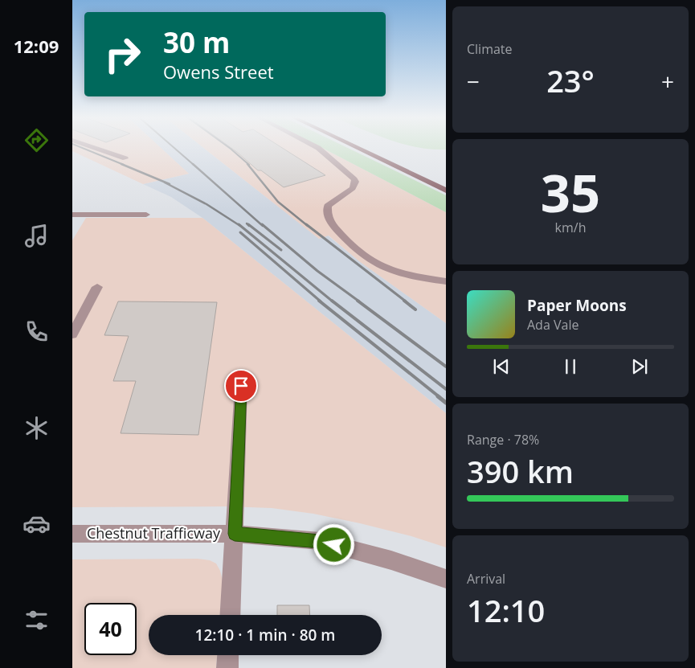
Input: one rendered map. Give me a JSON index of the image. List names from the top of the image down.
{
  "streets": {
    "street": ["Chestnut Trafficway"]
  },
  "page": {
    "tabs": "12:09",
    "tile": [
      "Climate",
      ["35", "km/h"],
      ["Range · 78%", "390 km"],
      ["Arrival", "12:10"]
    ],
    "turn": ["30 m", "Owens Street"],
    "heat": ["−", "23°", "+"],
    "song": ["Paper Moons", "Ada Vale"],
    "limit": "40",
    "trip": "12:10 · 1 min · 80 m"
  }
}
